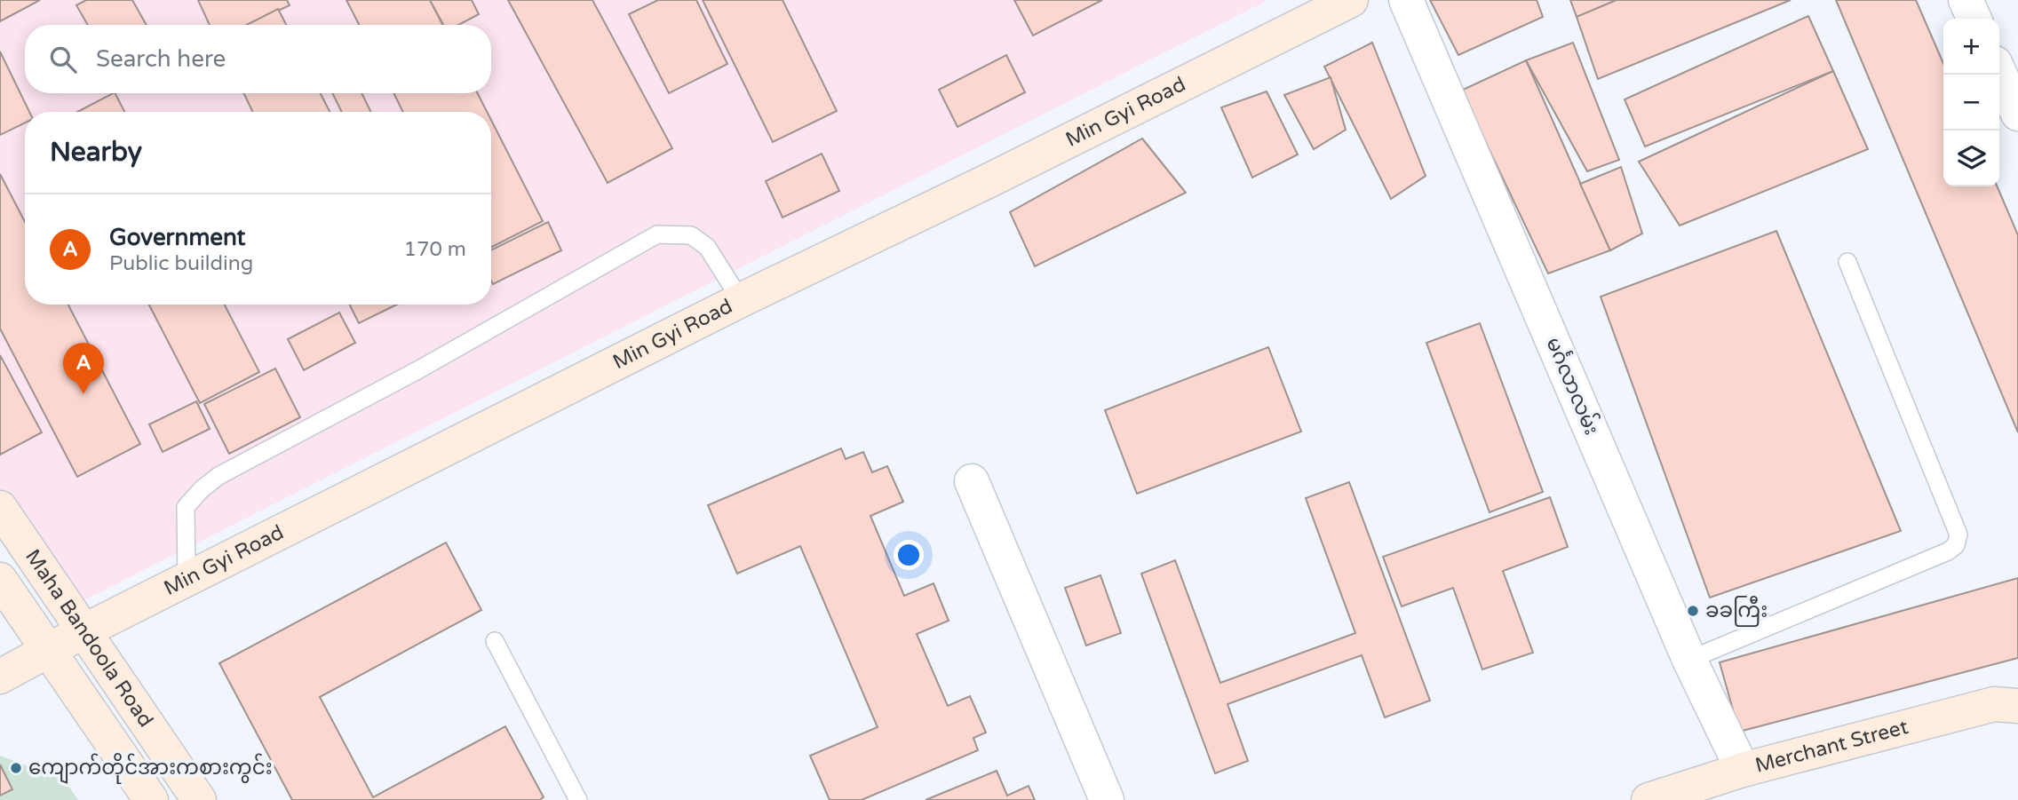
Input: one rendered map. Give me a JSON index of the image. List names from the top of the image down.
{
  "streets": {
    "main road": ["Min Gyi Road", "Maha Bandoola Road", "Merchant Street"],
    "street": ["မင်္ဂလာလမ်း"]
  },
  "crossings": [
    ["Min Gyi Road", "Maha Bandoola Road"],
    ["မင်္ဂလာလမ်း", "Merchant Street"]
  ],
  "places": ["ခခကြီး", "ကျောက်တိုင်အားကစားကွင်း"],
  "page": {
    "map_buttons": ["+", "−"],
    "search": "Search here",
    "heading": "Nearby",
    "list": [
      {
        "mark": "A",
        "name": "Government",
        "note": "Public building",
        "value": "170 m"
      }
    ],
    "pins": "A"
  }
}
